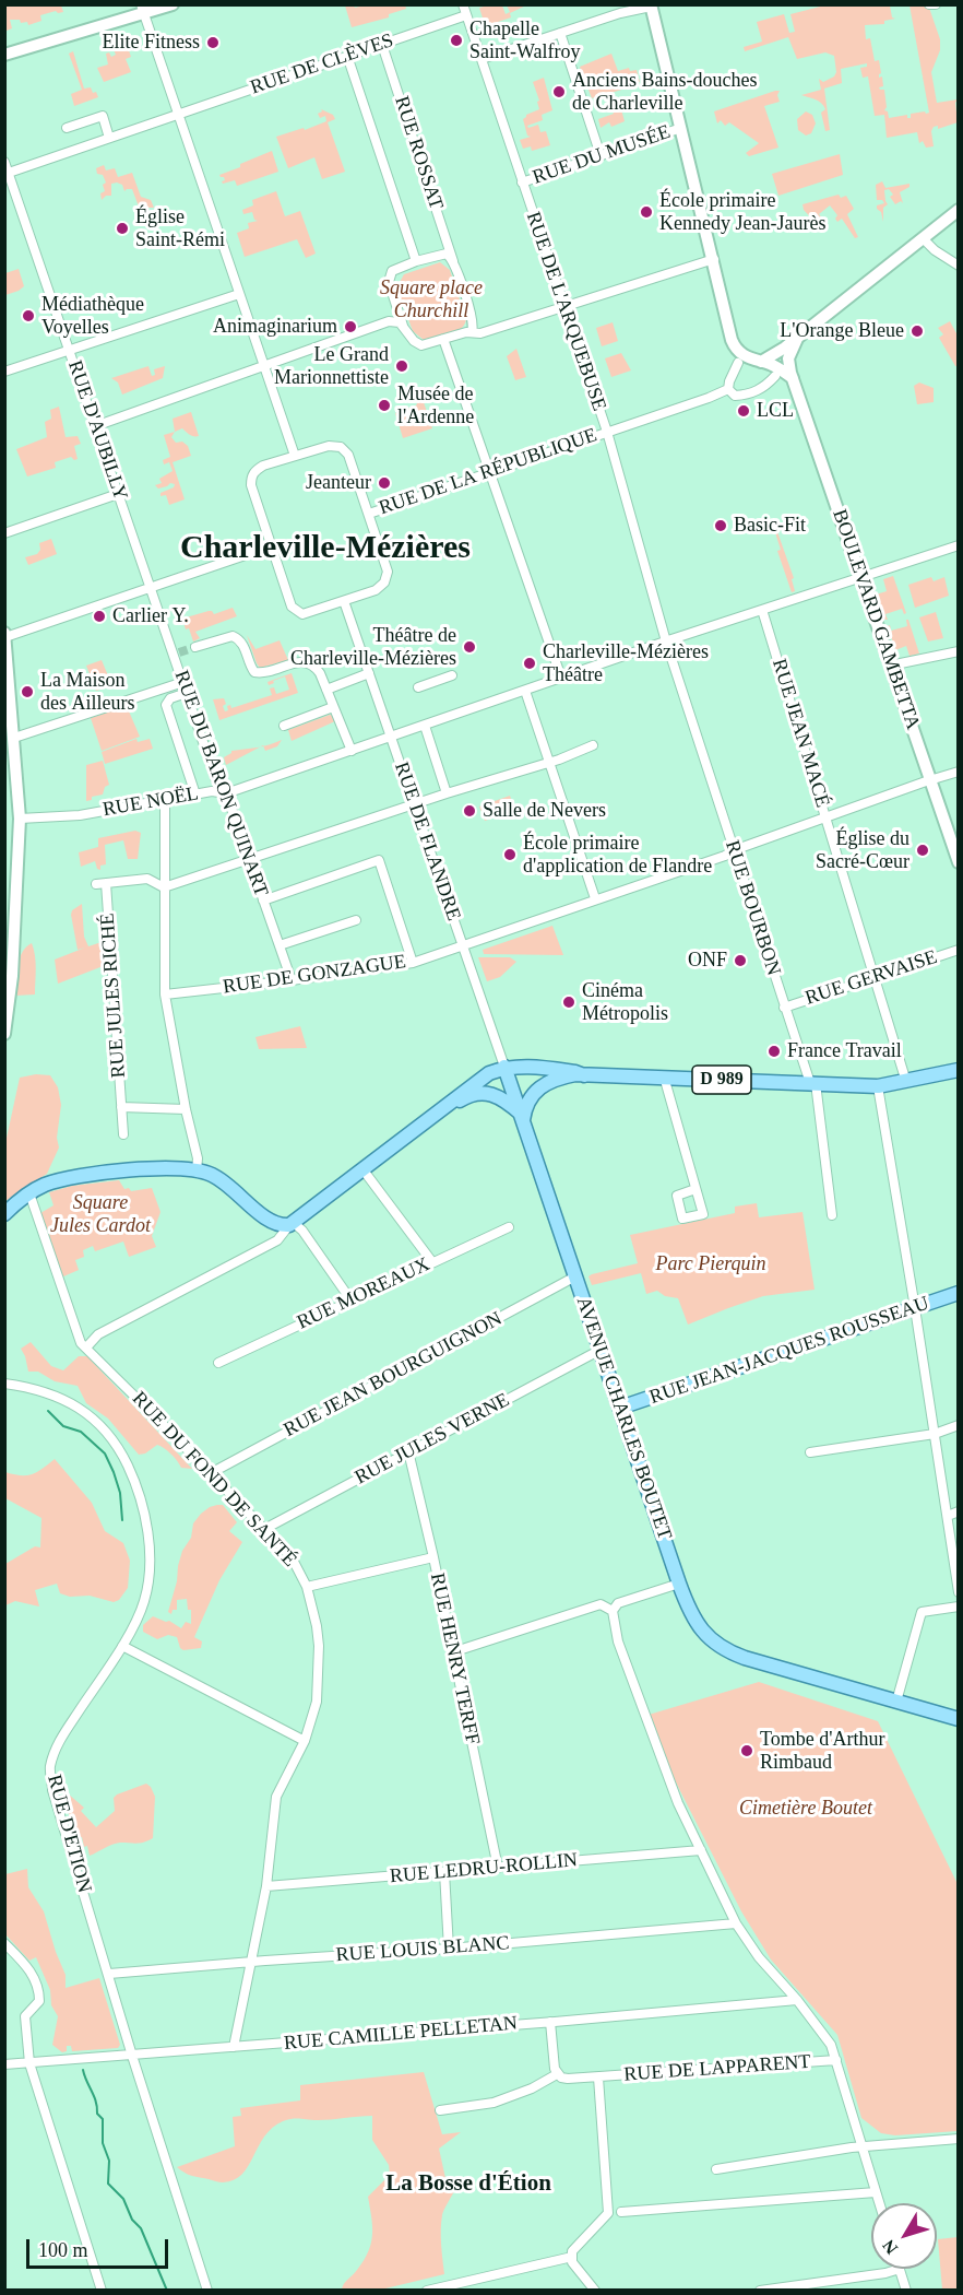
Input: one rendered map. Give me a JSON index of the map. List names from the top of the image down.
{
  "streets": {
    "main road": ["D 989", "RUE JEAN-JACQUES ROUSSEAU", "AVENUE CHARLES BOUTET"],
    "street": [
      "RUE DE CLÈVES",
      "RUE ROSSAT",
      "RUE DU MUSÉE",
      "RUE DE L'ARQUEBUSE",
      "RUE D'AUBILLY",
      "RUE DE LA RÉPUBLIQUE",
      "BOULEVARD GAMBETTA",
      "RUE JEAN MACÉ",
      "RUE DU BARON QUINART",
      "RUE NOËL",
      "RUE DE FLANDRE",
      "RUE BOURBON",
      "RUE DE GONZAGUE",
      "RUE GERVAISE",
      "RUE JULES RICHÉ",
      "RUE MOREAUX",
      "RUE JEAN BOURGUIGNON",
      "RUE JULES VERNE",
      "RUE DU FOND DE SANTÉ",
      "RUE HENRY TERFF",
      "RUE D'ETION",
      "RUE LEDRU-ROLLIN",
      "RUE LOUIS BLANC",
      "RUE CAMILLE PELLETAN",
      "RUE DE LAPPARENT"
    ]
  },
  "crossings": [
    ["RUE DE CLÈVES", "RUE ROSSAT"],
    ["RUE DE CLÈVES", "RUE DE L'ARQUEBUSE"],
    ["RUE DE CLÈVES", "RUE D'AUBILLY"],
    ["RUE DU MUSÉE", "RUE DE L'ARQUEBUSE"],
    ["RUE DE L'ARQUEBUSE", "RUE DE LA RÉPUBLIQUE"],
    ["RUE DE L'ARQUEBUSE", "RUE BOURBON"],
    ["RUE D'AUBILLY", "RUE DU BARON QUINART"],
    ["RUE DE LA RÉPUBLIQUE", "RUE BOURBON"],
    ["BOULEVARD GAMBETTA", "RUE NOËL"],
    ["BOULEVARD GAMBETTA", "RUE DE GONZAGUE"],
    ["RUE JEAN MACÉ", "RUE NOËL"],
    ["RUE JEAN MACÉ", "RUE DE GONZAGUE"],
    ["RUE JEAN MACÉ", "RUE GERVAISE"],
    ["RUE JEAN MACÉ", "D 989"],
    ["RUE DU BARON QUINART", "RUE NOËL"],
    ["RUE DU BARON QUINART", "RUE DE GONZAGUE"],
    ["RUE NOËL", "RUE DE FLANDRE"],
    ["RUE NOËL", "RUE BOURBON"],
    ["RUE DE FLANDRE", "RUE DE GONZAGUE"],
    ["RUE DE FLANDRE", "AVENUE CHARLES BOUTET"],
    ["RUE BOURBON", "RUE DE GONZAGUE"],
    ["RUE BOURBON", "RUE GERVAISE"],
    ["RUE BOURBON", "D 989"],
    ["RUE DE GONZAGUE", "AVENUE CHARLES BOUTET"],
    ["RUE JEAN-JACQUES ROUSSEAU", "AVENUE CHARLES BOUTET"],
    ["RUE JEAN BOURGUIGNON", "AVENUE CHARLES BOUTET"],
    ["RUE JEAN BOURGUIGNON", "RUE DU FOND DE SANTÉ"],
    ["AVENUE CHARLES BOUTET", "RUE JULES VERNE"],
    ["RUE JULES VERNE", "RUE DU FOND DE SANTÉ"],
    ["RUE JULES VERNE", "RUE HENRY TERFF"],
    ["RUE DU FOND DE SANTÉ", "RUE LEDRU-ROLLIN"],
    ["RUE DU FOND DE SANTÉ", "RUE LOUIS BLANC"],
    ["RUE DU FOND DE SANTÉ", "RUE CAMILLE PELLETAN"],
    ["RUE HENRY TERFF", "RUE LEDRU-ROLLIN"],
    ["RUE D'ETION", "RUE LOUIS BLANC"],
    ["RUE D'ETION", "RUE CAMILLE PELLETAN"]
  ],
  "districts": ["Charleville-Mézières", "La Bosse d'Étion"],
  "parks": [
    "Square place Churchill",
    "Square Jules Cardot",
    "Parc Pierquin",
    "Cimetière Boutet"
  ],
  "places": [
    "Chapelle Saint-Walfroy",
    "Elite Fitness",
    "Anciens Bains-douches de Charleville",
    "École primaire Kennedy Jean-Jaurès",
    "Église Saint-Rémi",
    "Médiathèque Voyelles",
    "Animaginarium",
    "L'Orange Bleue",
    "Le Grand Marionnettiste",
    "Musée de l'Ardenne",
    "LCL",
    "Jeanteur",
    "Basic-Fit",
    "Carlier Y.",
    "Théâtre de Charleville-Mézières",
    "Charleville-Mézières Théâtre",
    "La Maison des Ailleurs",
    "Salle de Nevers",
    "Église du Sacré-Cœur",
    "École primaire d'application de Flandre",
    "ONF",
    "Cinéma Métropolis",
    "France Travail",
    "Tombe d'Arthur Rimbaud"
  ],
  "scale_bar": "100 m",
  "north": "bottom left"
}
